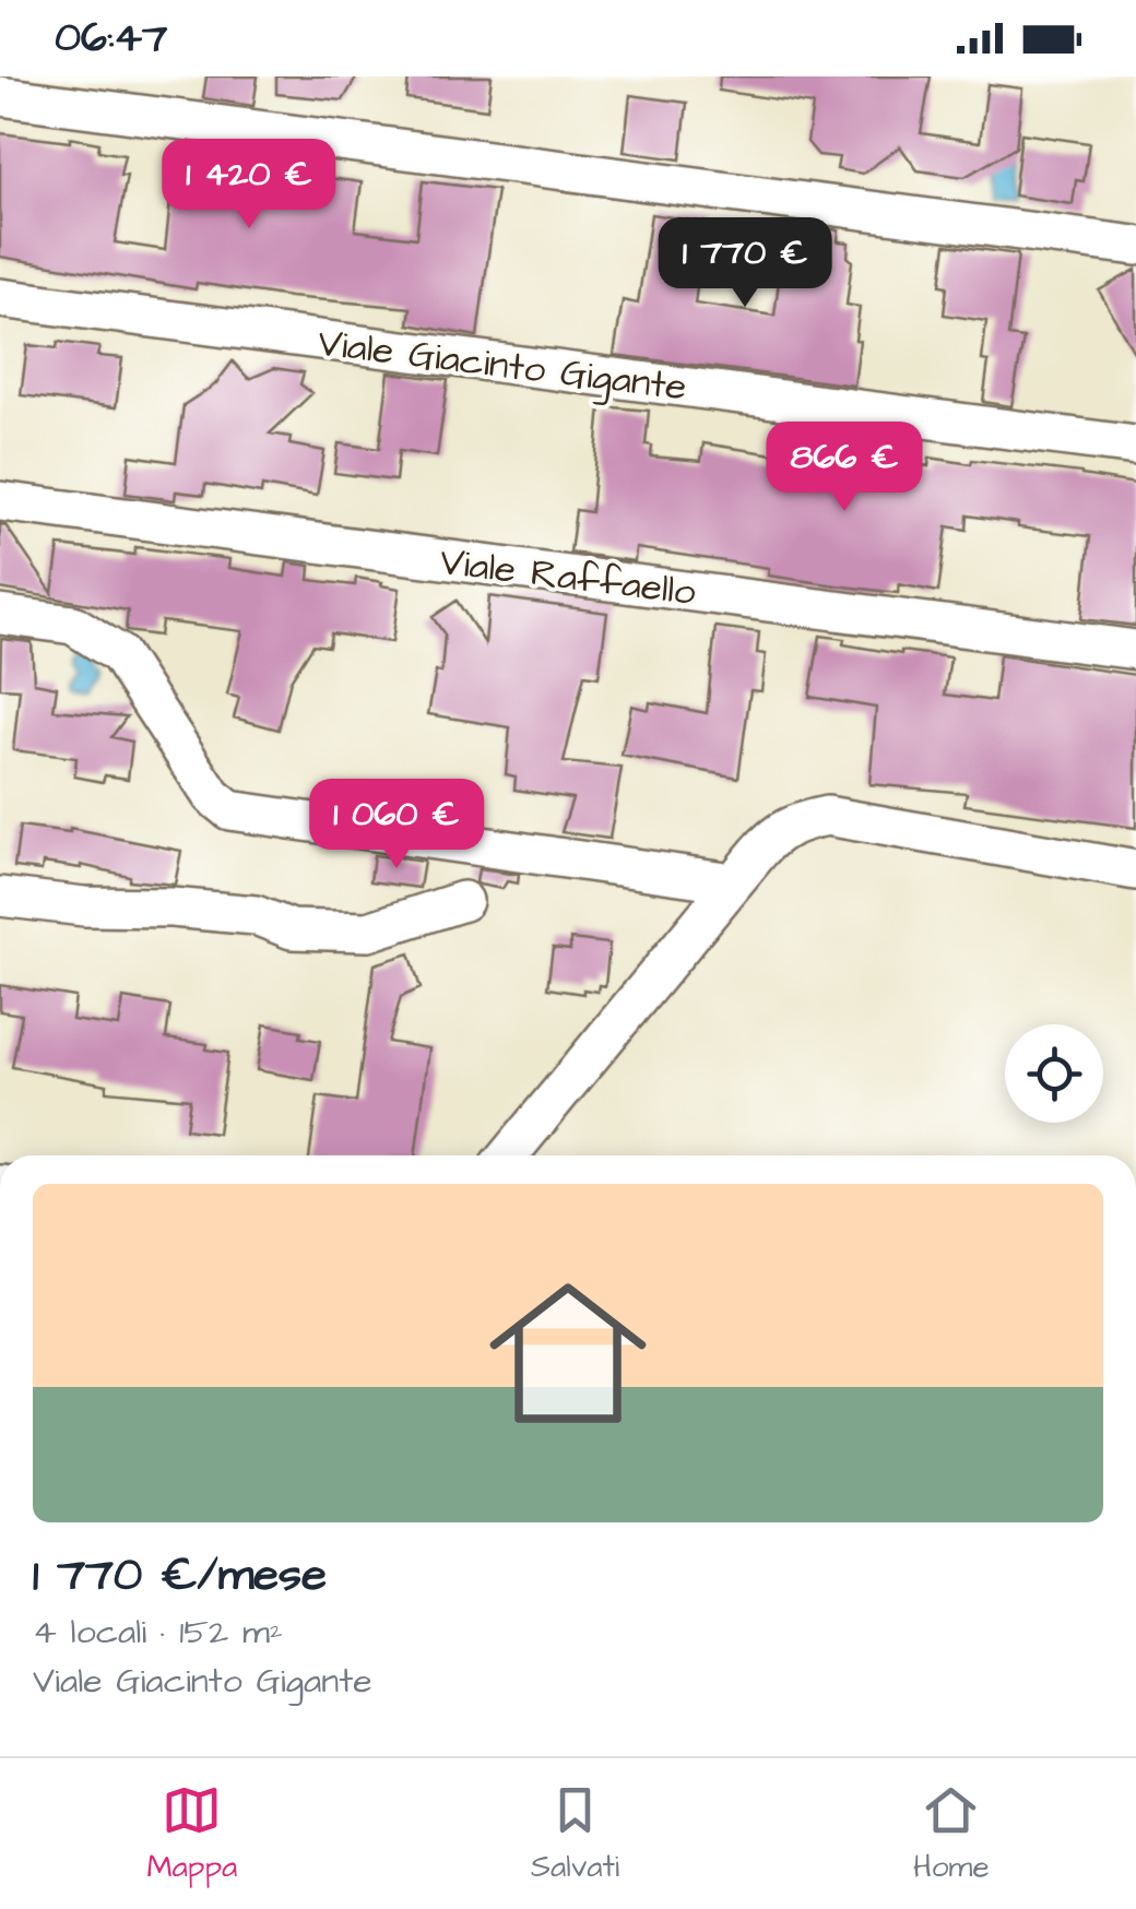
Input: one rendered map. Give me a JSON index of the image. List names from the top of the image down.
{
  "streets": {
    "street": ["Viale Giacinto Gigante", "Viale Raffaello"]
  },
  "page": {
    "status": "06:47",
    "price": [
      "1 420 €",
      "1 770 €",
      "866 €",
      "1 060 €"
    ],
    "list": [
      {
        "name": "1 770 €/mese",
        "note": "4 locali · 152 m² · Viale Giacinto Gigante"
      }
    ],
    "tabs": ["Mappa", "Salvati", "Home"]
  }
}
